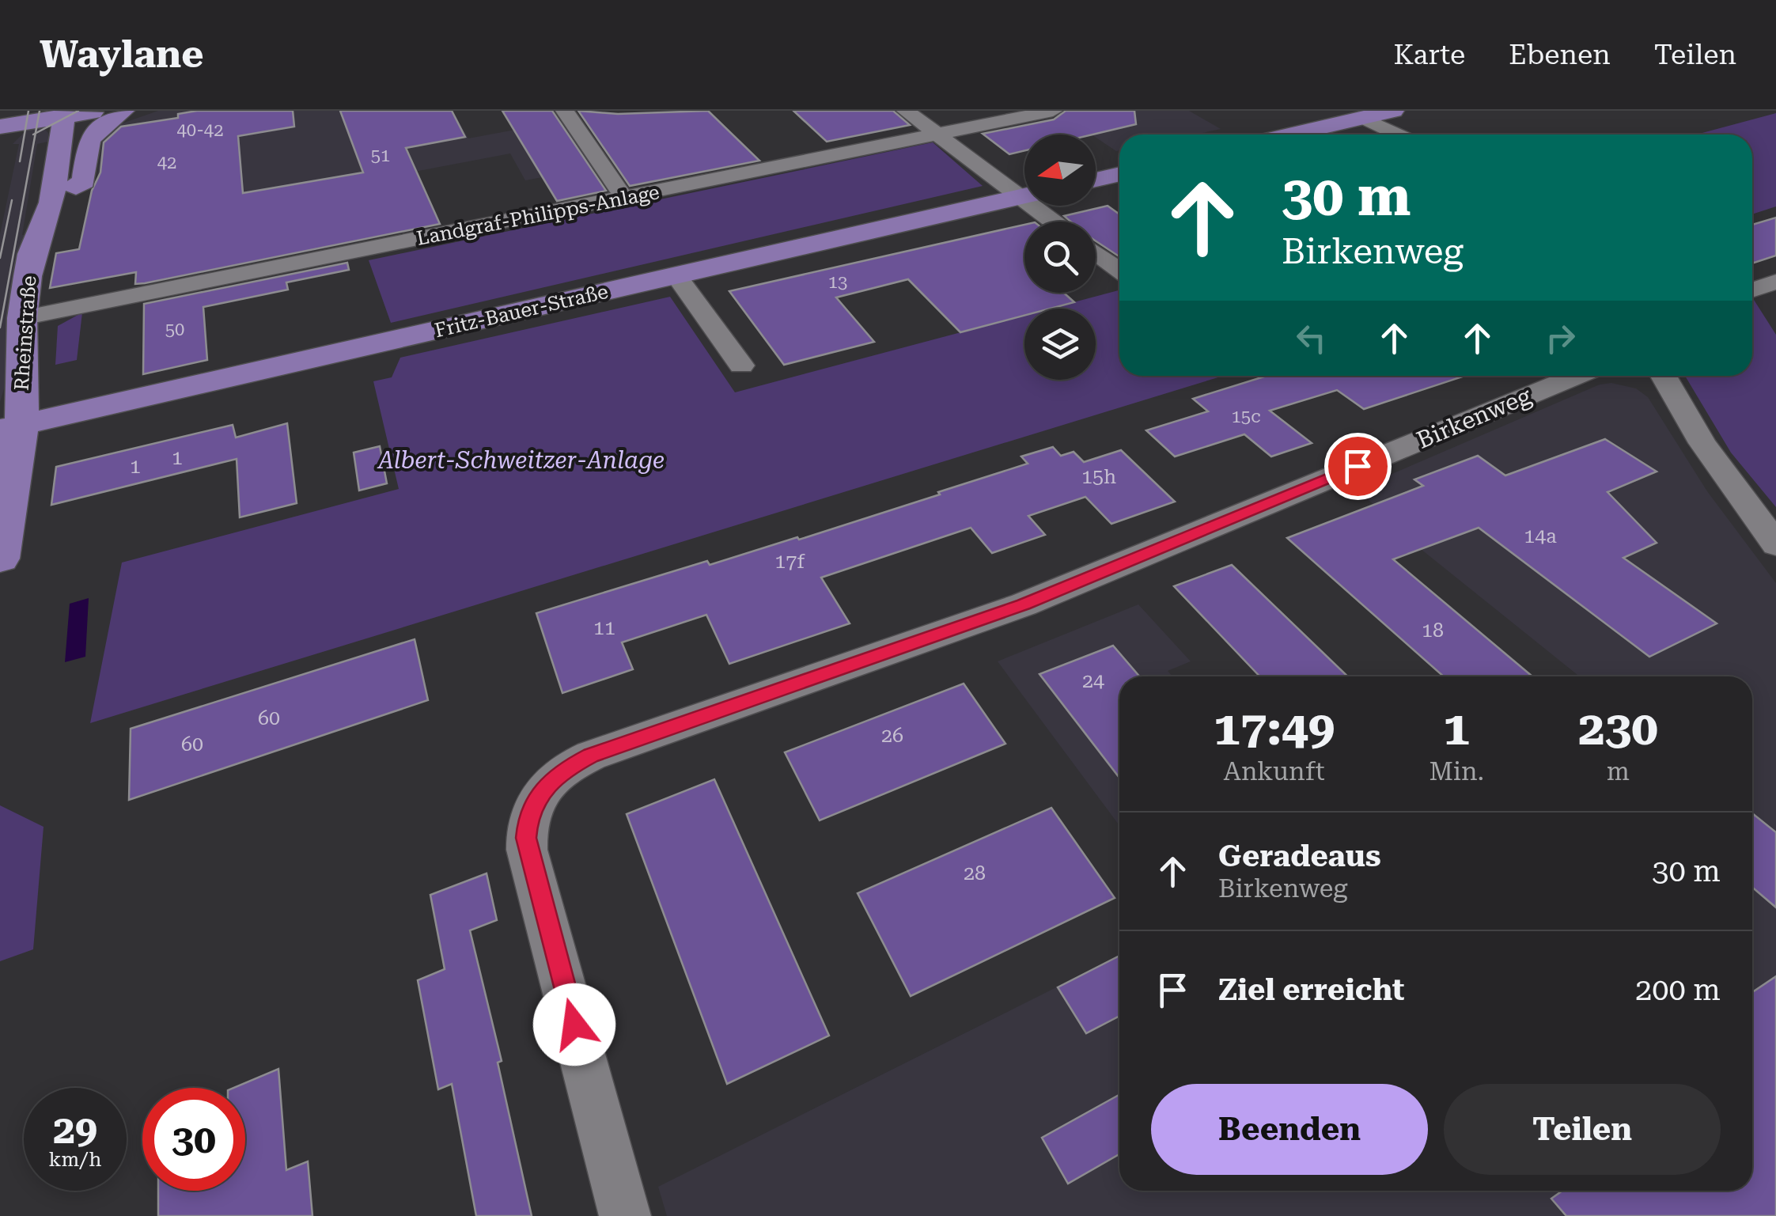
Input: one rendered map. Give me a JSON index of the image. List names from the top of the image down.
{
  "streets": {
    "main road": ["Fritz-Bauer-Straße", "Rheinstraße"],
    "street": ["Landgraf-Philipps-Anlage", "Birkenweg"]
  },
  "crossings": [
    ["Landgraf-Philipps-Anlage", "Rheinstraße"],
    ["Fritz-Bauer-Straße", "Rheinstraße"]
  ],
  "parks": ["Albert-Schweitzer-Anlage"],
  "house_numbers": [
    "40-42",
    "51",
    "42",
    "13",
    "50",
    "15c",
    "1",
    "1",
    "15h",
    "14a",
    "17f",
    "11",
    "18",
    "24",
    "60",
    "26",
    "60",
    "28"
  ],
  "north": "left",
  "page": {
    "header": "Waylane",
    "nav": ["Karte", "Ebenen", "Teilen"],
    "turn": ["30 m", "Birkenweg"],
    "eta": [
      "17:49",
      "Ankunft",
      "1",
      "Min.",
      "230",
      "m"
    ],
    "list": [
      {
        "name": "Geradeaus",
        "note": "Birkenweg",
        "value": "30 m"
      },
      {
        "name": "Ziel erreicht",
        "value": "200 m"
      }
    ],
    "buttons": ["Beenden", "Teilen"],
    "speed": "29 km/h",
    "limit": "30"
  }
}
